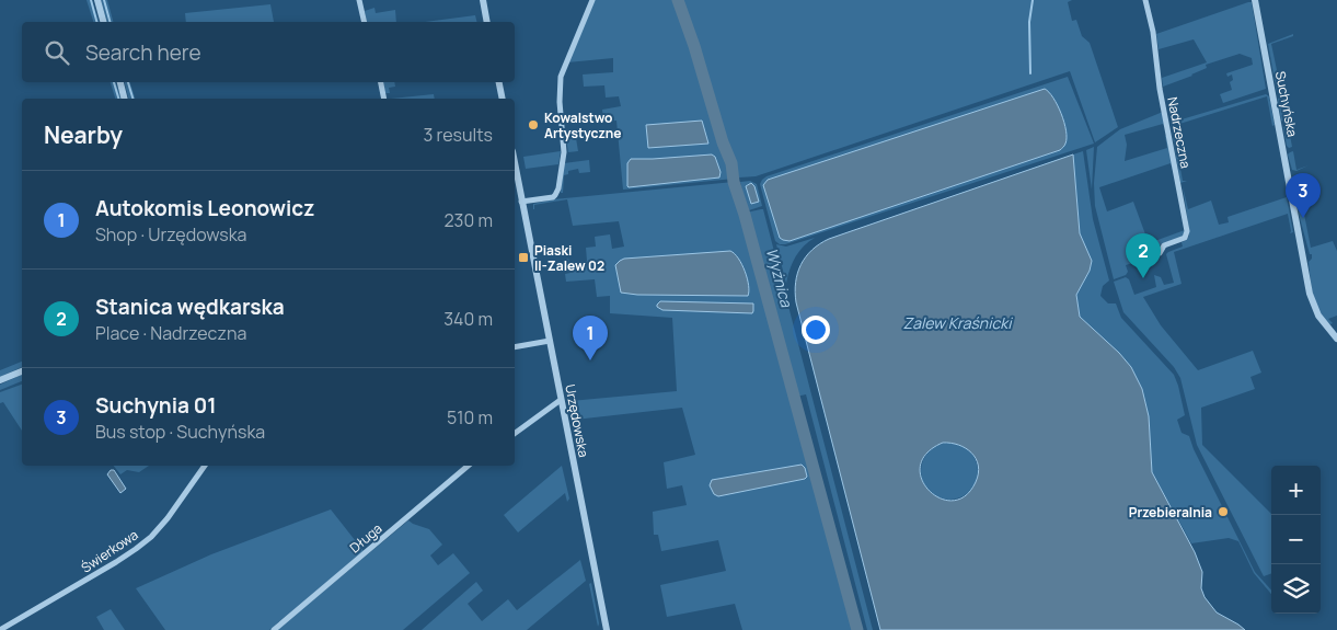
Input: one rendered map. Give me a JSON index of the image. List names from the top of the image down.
{
  "streets": {
    "street": [
      "Suchyńska",
      "Nadrzeczna",
      "Urzędowska",
      "Długa",
      "Świerkowa"
    ]
  },
  "water": ["Wyżnica", "Zalew Kraśnicki"],
  "places": {
    "other": ["Kowalstwo Artystyczne", "Przebieralnia"],
    "transit": ["Piaski II-Zalew 02"]
  },
  "page": {
    "search": "Search here",
    "heading": ["Nearby", "3 results"],
    "list": [
      {
        "mark": "1",
        "name": "Autokomis Leonowicz",
        "note": "Shop · Urzędowska",
        "value": "230 m"
      },
      {
        "mark": "2",
        "name": "Stanica wędkarska",
        "note": "Place · Nadrzeczna",
        "value": "340 m"
      },
      {
        "mark": "3",
        "name": "Suchynia 01",
        "note": "Bus stop · Suchyńska",
        "value": "510 m"
      }
    ],
    "pins": ["3", "2", "1"],
    "map_buttons": ["+", "−"]
  }
}
